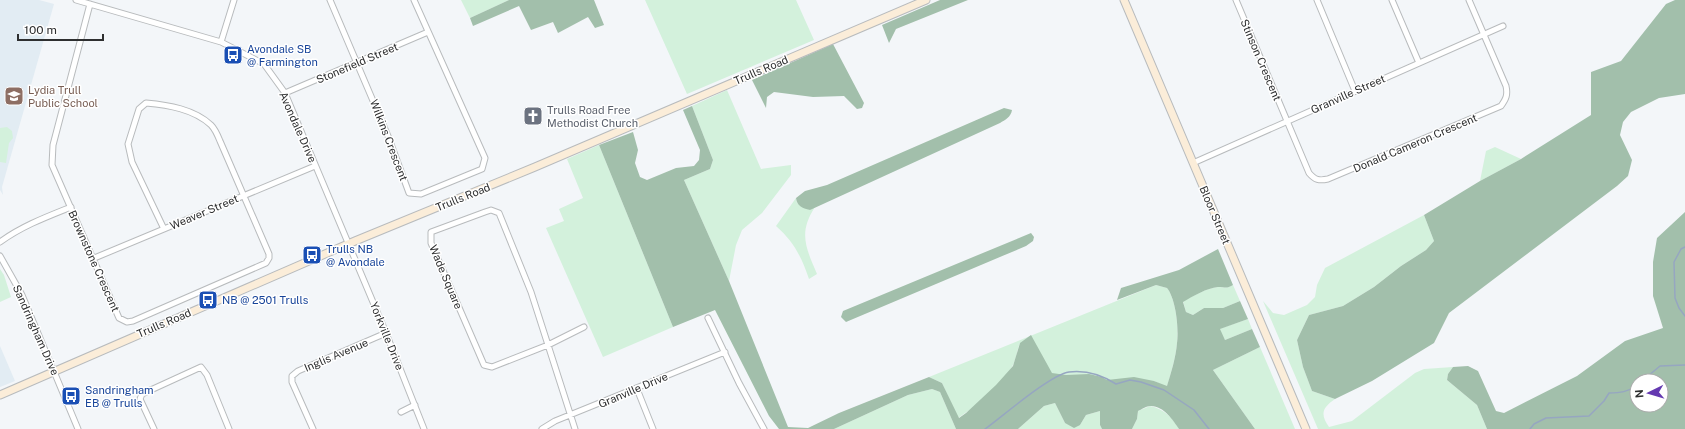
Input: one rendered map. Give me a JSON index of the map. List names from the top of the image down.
{
  "streets": {
    "street": [
      "Stinson Crescent",
      "Stonefield Street",
      "Trulls Road",
      "Granville Street",
      "Avondale Drive",
      "Wilkins Crescent",
      "Donald Cameron Crescent",
      "Weaver Street",
      "Bloor Street",
      "Brownstone Crescent",
      "Wade Square",
      "Sandringham Drive",
      "Yorkville Drive",
      "Inglis Avenue",
      "Granville Drive"
    ]
  },
  "crossings": [
    ["Stinson Crescent", "Granville Street"],
    ["Stinson Crescent", "Donald Cameron Crescent"],
    ["Stonefield Street", "Avondale Drive"],
    ["Stonefield Street", "Wilkins Crescent"],
    ["Trulls Road", "Avondale Drive"],
    ["Trulls Road", "Sandringham Drive"],
    ["Trulls Road", "Yorkville Drive"],
    ["Granville Street", "Donald Cameron Crescent"],
    ["Granville Street", "Bloor Street"],
    ["Avondale Drive", "Weaver Street"],
    ["Avondale Drive", "Brownstone Crescent"],
    ["Avondale Drive", "Yorkville Drive"],
    ["Weaver Street", "Brownstone Crescent"],
    ["Wade Square", "Granville Drive"],
    ["Yorkville Drive", "Inglis Avenue"]
  ],
  "places": {
    "bus stop": [
      "Avondale SB @ Farmington",
      "Trulls NB @ Avondale",
      "NB @ 2501 Trulls",
      "Sandringham EB @ Trulls"
    ],
    "school or university": ["Lydia Trull Public School"],
    "church": ["Trulls Road Free Methodist Church"]
  },
  "scale_bar": "100 m",
  "north": "left"
}
